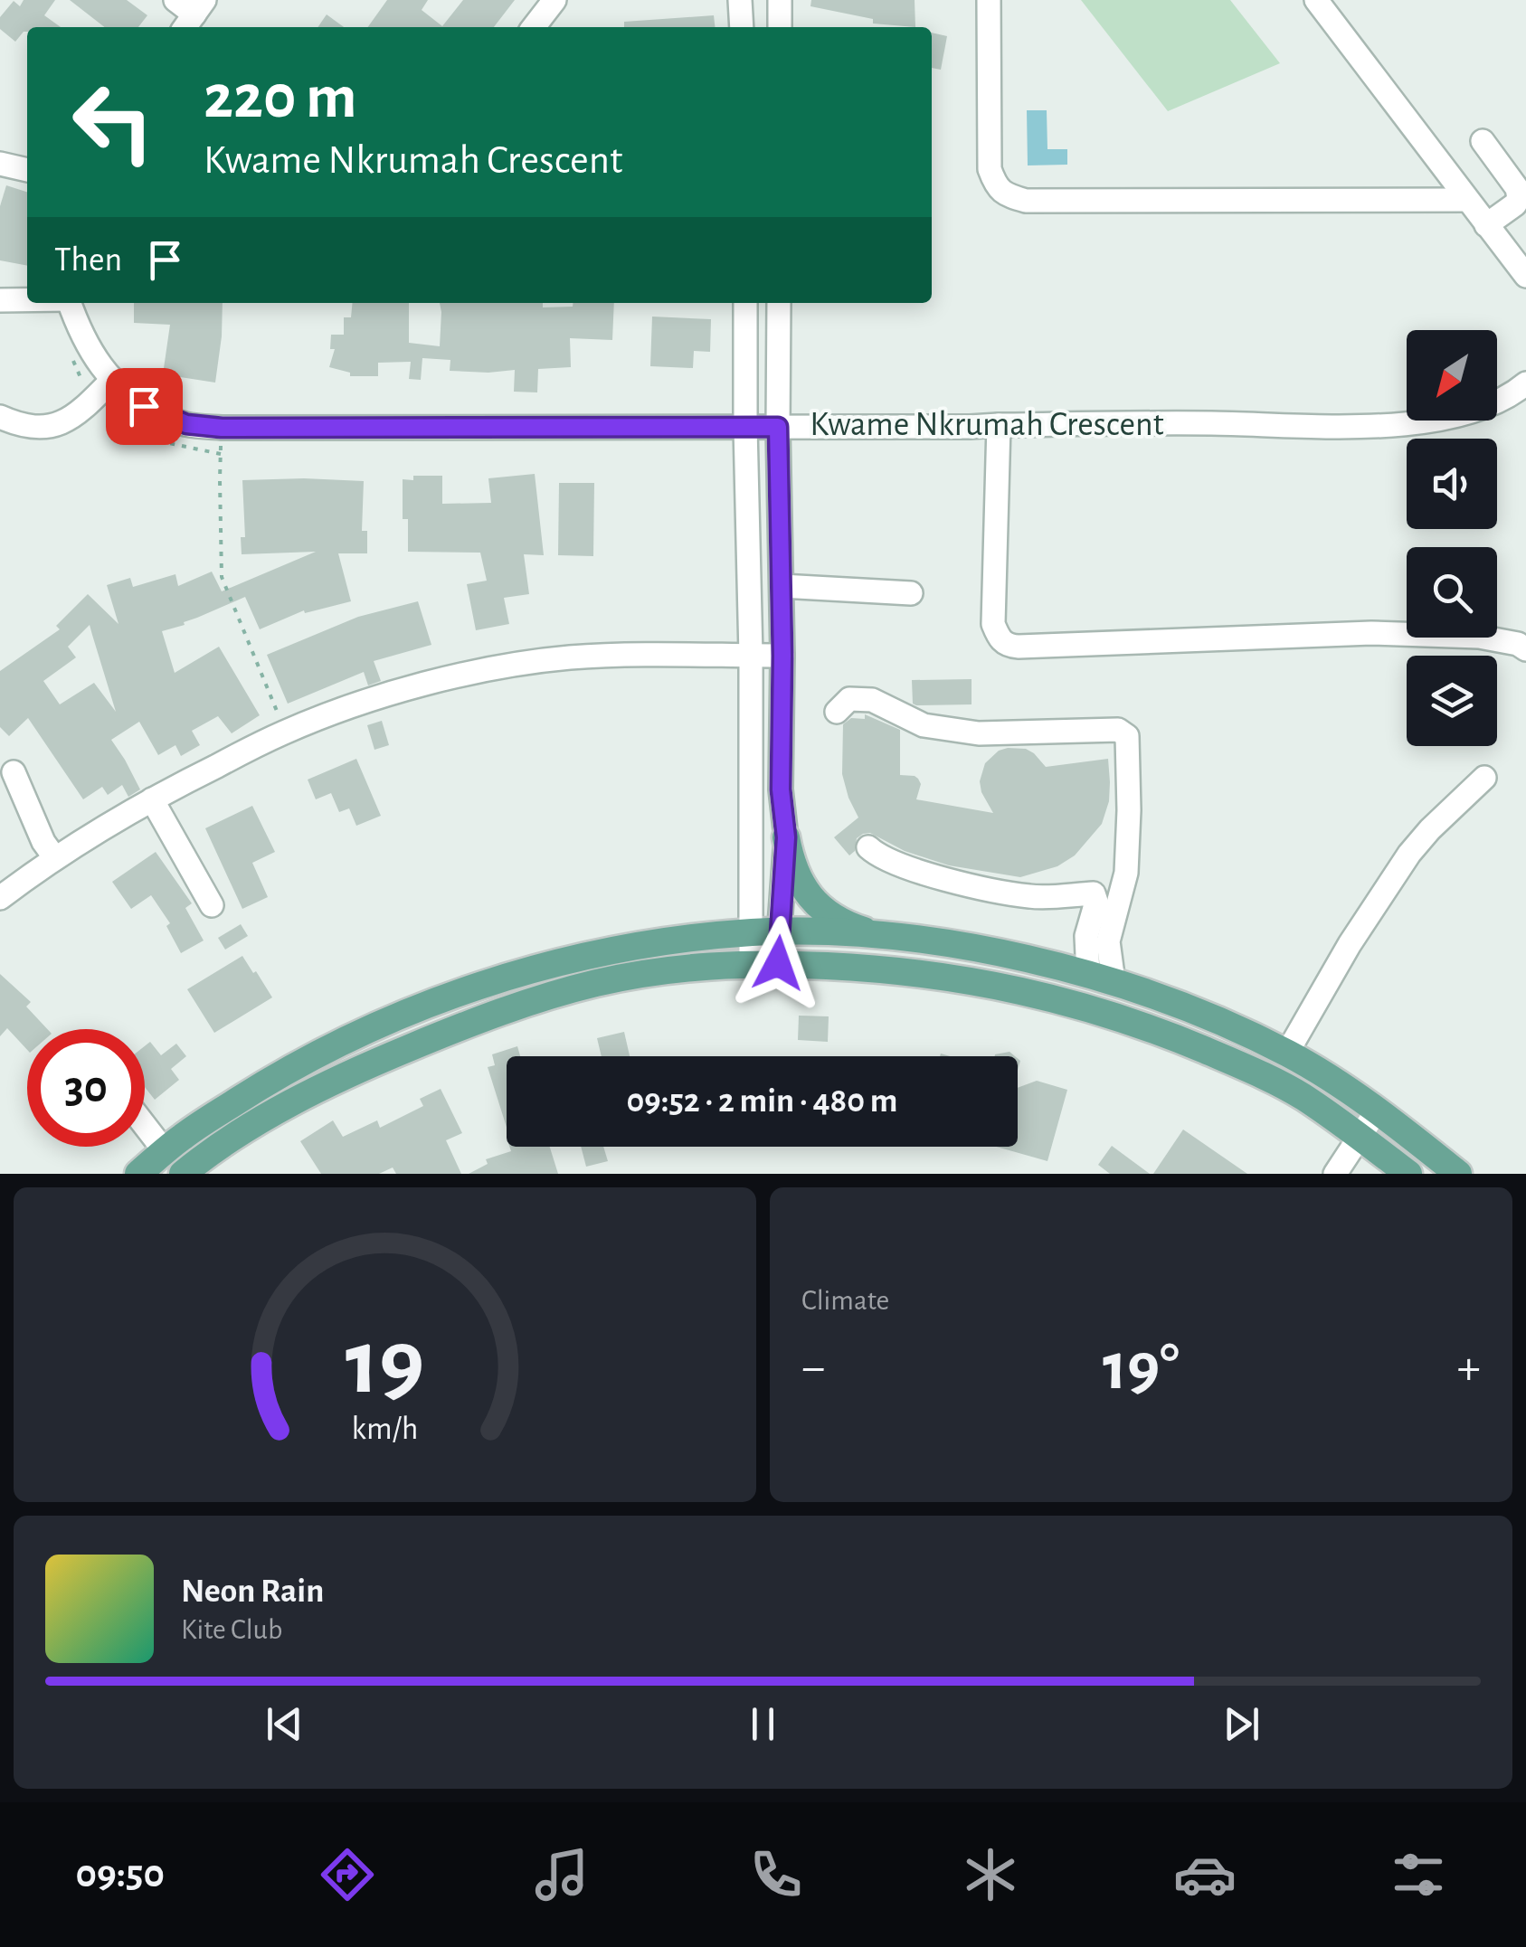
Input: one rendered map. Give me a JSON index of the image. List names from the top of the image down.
{
  "streets": {
    "street": ["Kwame Nkrumah Crescent"]
  },
  "north": "bottom left",
  "page": {
    "turn": ["220 m", "Kwame Nkrumah Crescent"],
    "then": "Then",
    "limit": "30",
    "trip": "09:52 · 2 min · 480 m",
    "tile": "Climate",
    "heat": ["−", "19°", "+"],
    "song": ["Neon Rain", "Kite Club"],
    "tabs": "09:50",
    "gauge": ["19", "km/h"]
  }
}
